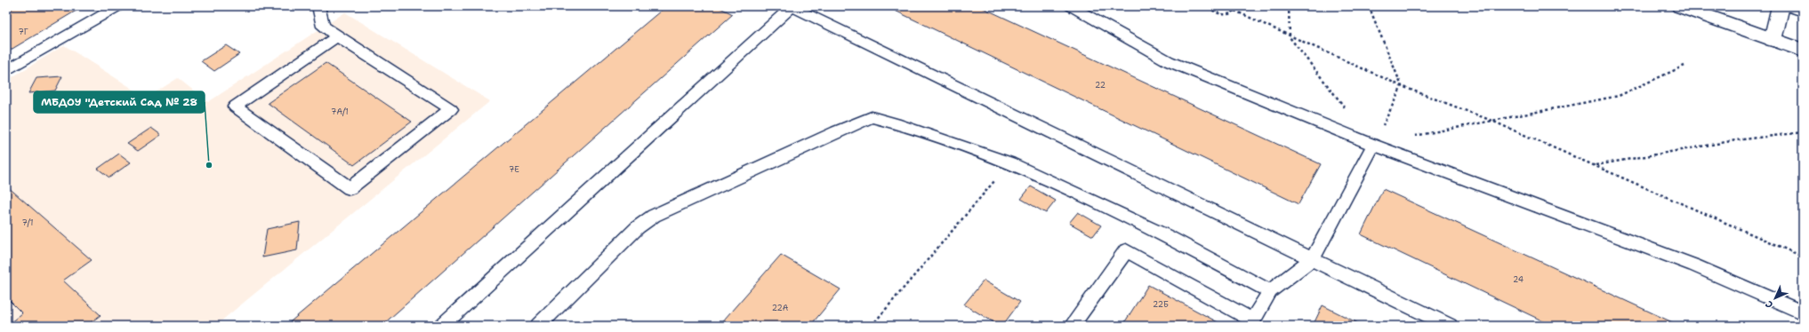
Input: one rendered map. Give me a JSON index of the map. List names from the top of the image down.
{
  "places": ["МБДОУ \"Детский Сад № 28"],
  "house_numbers": [
    "7Г",
    "22",
    "7А/1",
    "7Е",
    "7/1",
    "24",
    "22Б",
    "22А"
  ],
  "north": "bottom left"
}
